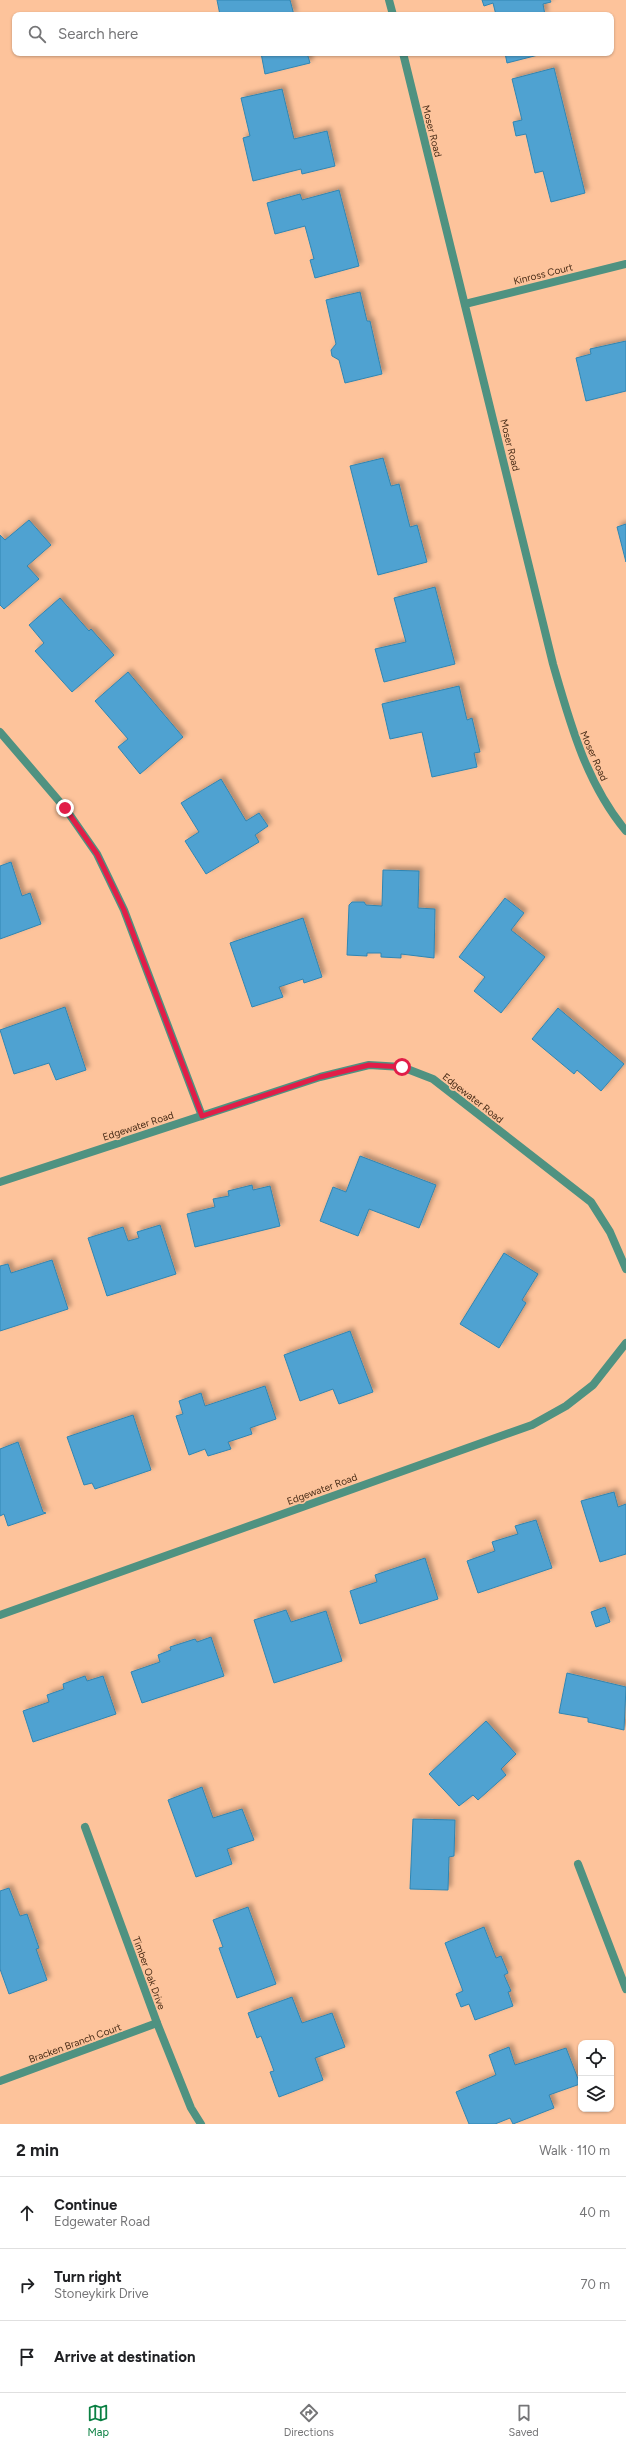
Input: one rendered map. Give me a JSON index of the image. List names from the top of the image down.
{
  "streets": {
    "street": [
      "Moser Road",
      "Kinross Court",
      "Edgewater Road",
      "Timber Oak Drive",
      "Bracken Branch Court"
    ]
  },
  "crossings": [
    ["Moser Road", "Kinross Court"],
    ["Timber Oak Drive", "Bracken Branch Court"]
  ],
  "page": {
    "search": "Search here",
    "heading": ["2 min", "Walk · 110 m"],
    "list": [
      ["Continue", "Edgewater Road", "40 m"],
      ["Turn right", "Stoneykirk Drive", "70 m"],
      "Arrive at destination"
    ],
    "nav": ["Map", "Directions", "Saved"]
  }
}
